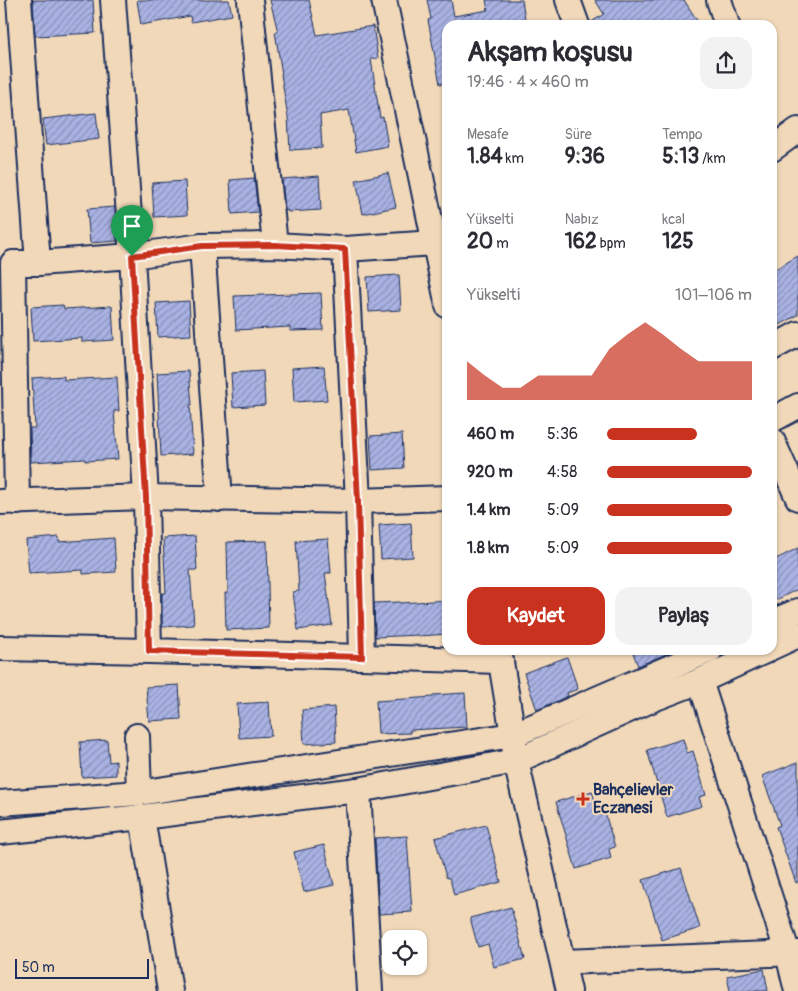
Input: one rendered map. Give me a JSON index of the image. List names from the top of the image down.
{
  "places": {
    "health": ["Bahçelievler Eczanesi"]
  },
  "scale_bar": "50 m",
  "page": {
    "heading": ["Akşam koşusu", "19:46 · 4 × 460 m"],
    "stats": [
      ["Mesafe", "1.84 km"],
      ["Süre", "9:36"],
      ["Tempo", "5:13 /km"],
      ["Yükselti", "20 m"],
      ["Nabız", "162 bpm"],
      ["kcal", "125"]
    ],
    "chart": ["Yükselti", "101–106 m"],
    "list": [
      {
        "name": "460 m",
        "note": "5:36"
      },
      {
        "name": "920 m",
        "note": "4:58"
      },
      {
        "name": "1.4 km",
        "note": "5:09"
      },
      {
        "name": "1.8 km",
        "note": "5:09"
      }
    ],
    "buttons": ["Kaydet", "Paylaş"],
    "scale": "50 m"
  }
}
